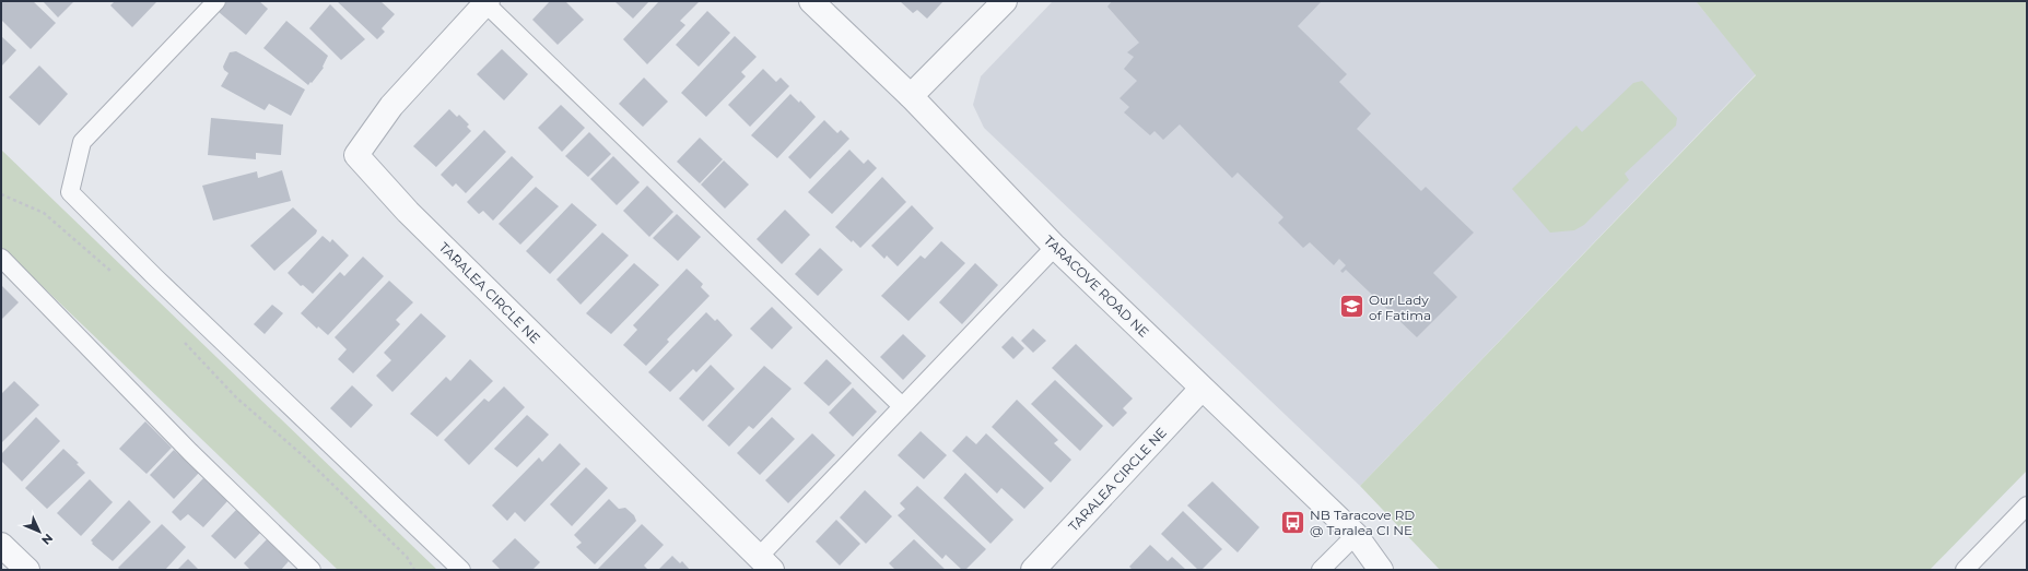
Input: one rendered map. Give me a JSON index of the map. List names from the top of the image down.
{
  "streets": {
    "street": ["TARACOVE ROAD NE", "TARALEA CIRCLE NE"]
  },
  "crossings": [
    ["TARACOVE ROAD NE", "TARALEA CIRCLE NE"]
  ],
  "places": {
    "school or university": ["Our Lady of Fatima"],
    "bus stop": ["NB Taracove RD @ Taralea CI NE"]
  },
  "north": "bottom right"
}
